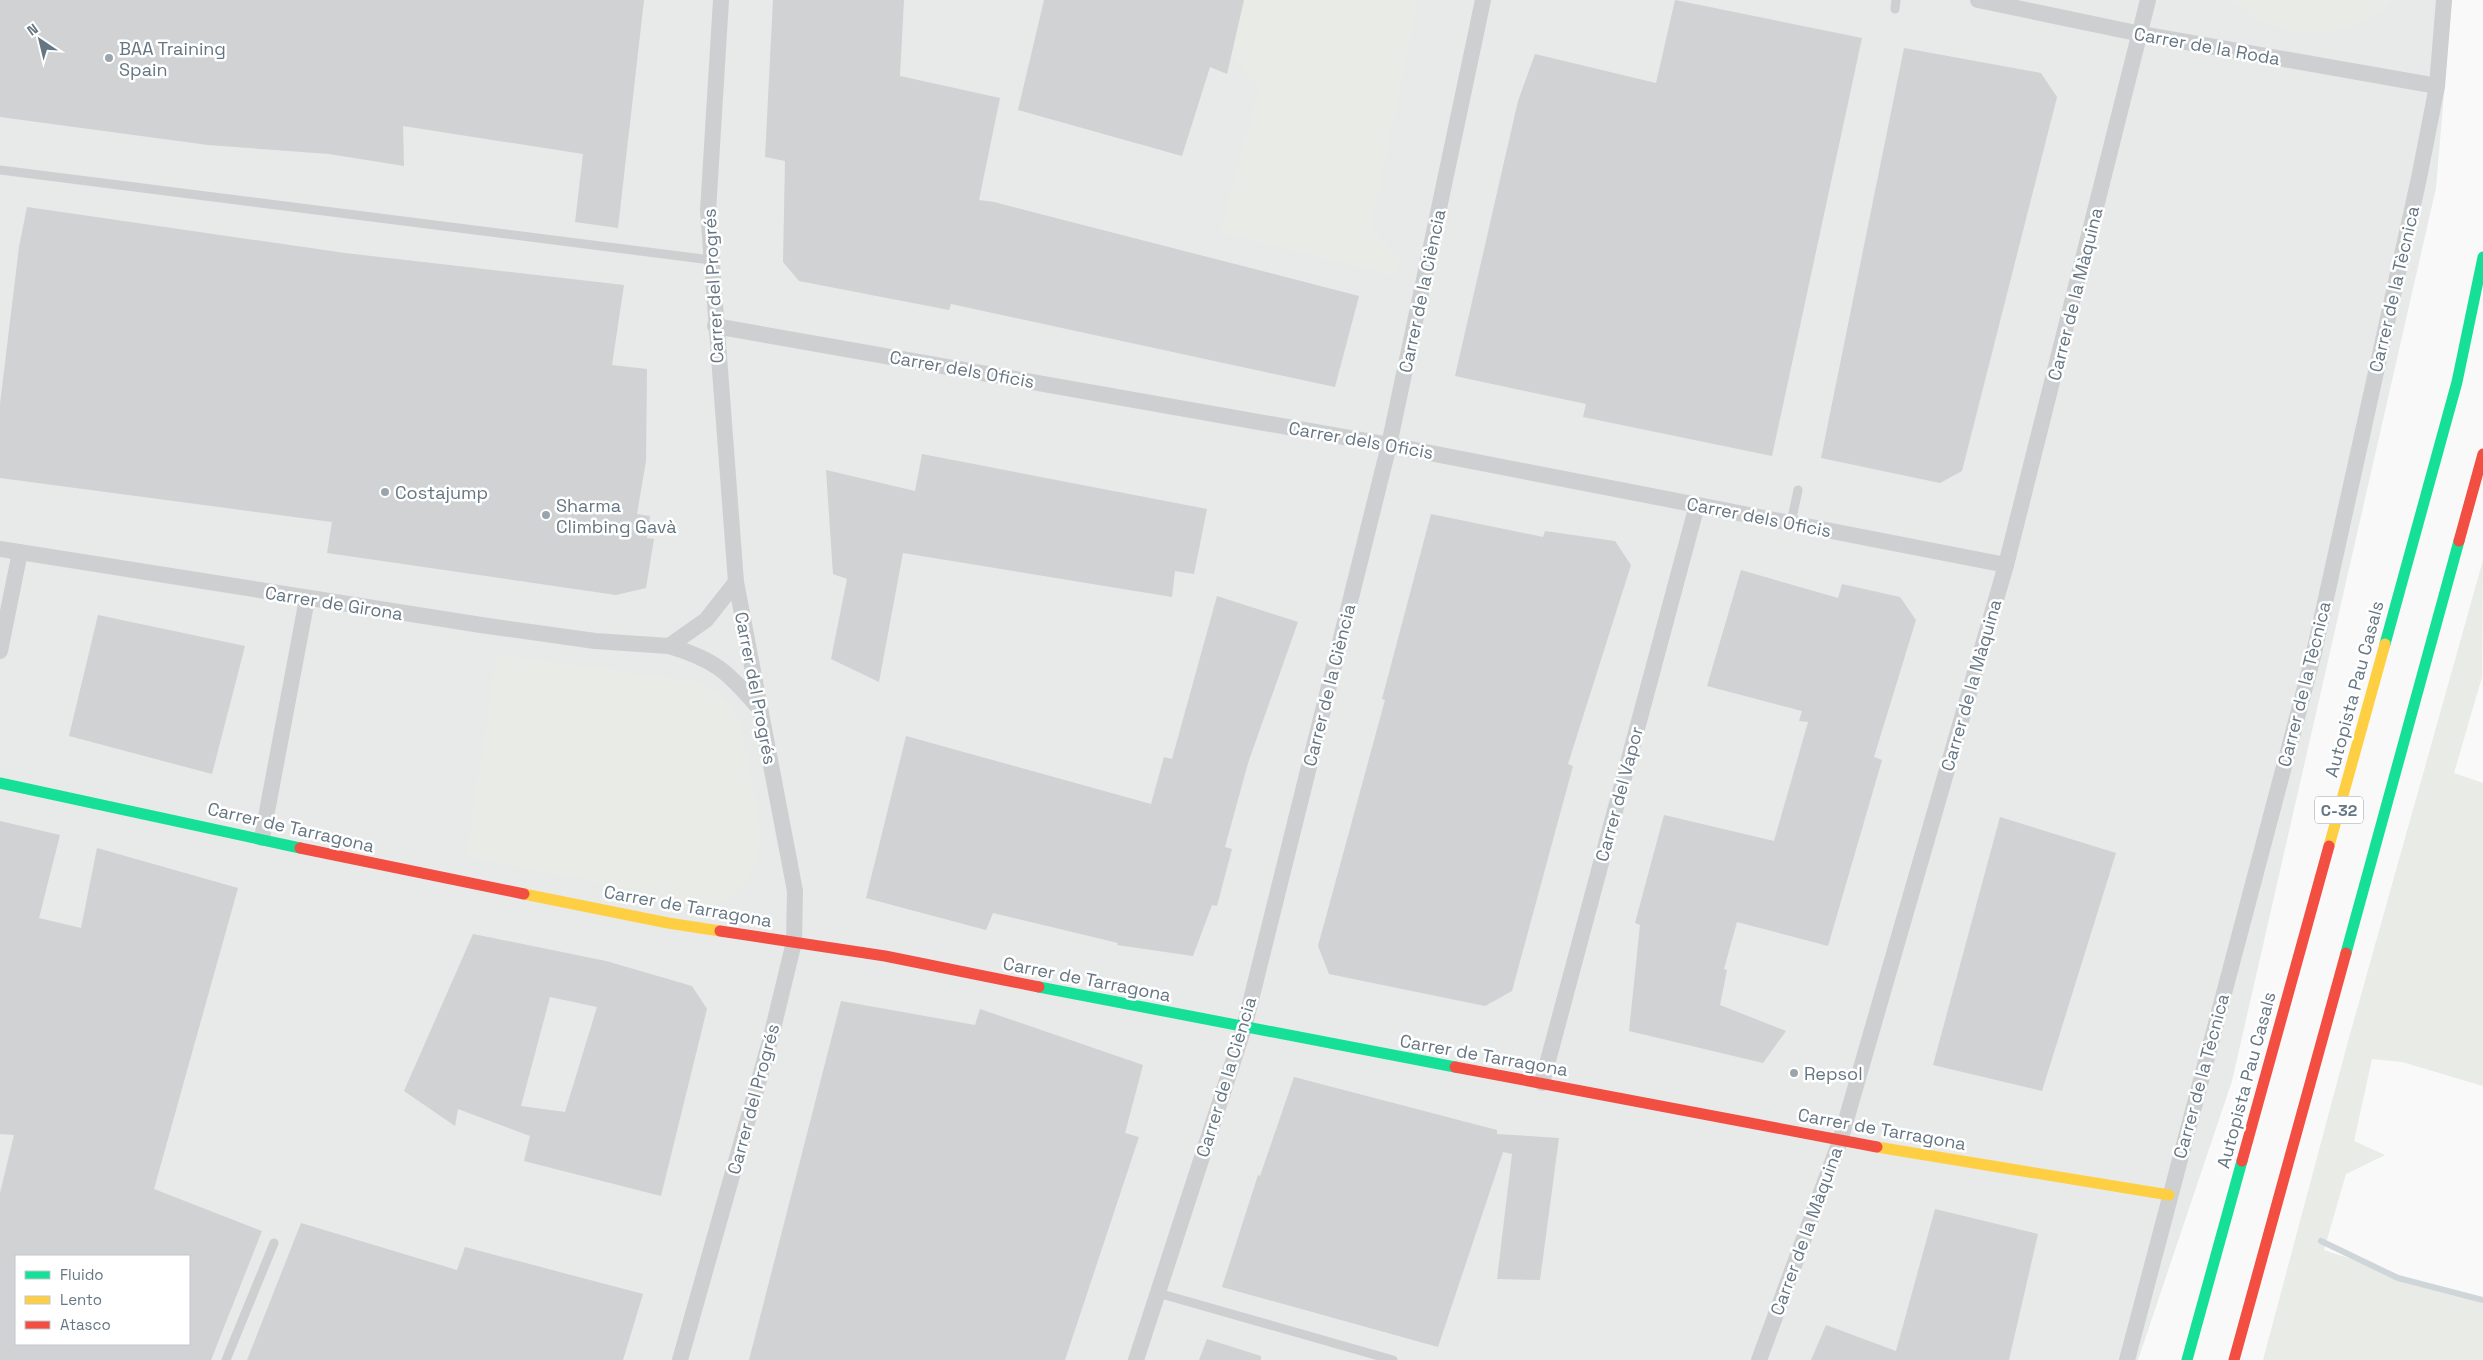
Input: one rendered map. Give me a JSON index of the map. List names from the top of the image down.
{
  "streets": {
    "main road": ["Autopista Pau Casals", "C-32", "Carrer de Tarragona"],
    "street": [
      "Carrer de la Roda",
      "Carrer del Progrés",
      "Carrer de la Tècnica",
      "Carrer de la Ciència",
      "Carrer de la Màquina",
      "Carrer dels Oficis",
      "Carrer de Girona",
      "Carrer del Vapor"
    ]
  },
  "crossings": [
    ["Carrer de la Roda", "Carrer de la Tècnica"],
    ["Carrer de la Roda", "Carrer de la Màquina"],
    ["Carrer del Progrés", "Carrer dels Oficis"],
    ["Carrer del Progrés", "Carrer de Girona"],
    ["Carrer del Progrés", "Carrer de Tarragona"],
    ["Carrer de la Tècnica", "Carrer de Tarragona"],
    ["Carrer de la Ciència", "Carrer dels Oficis"],
    ["Carrer de la Ciència", "Carrer de Tarragona"],
    ["Carrer de la Màquina", "Carrer dels Oficis"],
    ["Carrer de la Màquina", "Carrer de Tarragona"],
    ["Carrer dels Oficis", "Carrer del Vapor"],
    ["Carrer del Vapor", "Carrer de Tarragona"]
  ],
  "places": [
    "BAA Training Spain",
    "Costajump",
    "Sharma Climbing Gavà",
    "Repsol"
  ],
  "legend": ["Fluido", "Lento", "Atasco"],
  "north": "top left"
}
